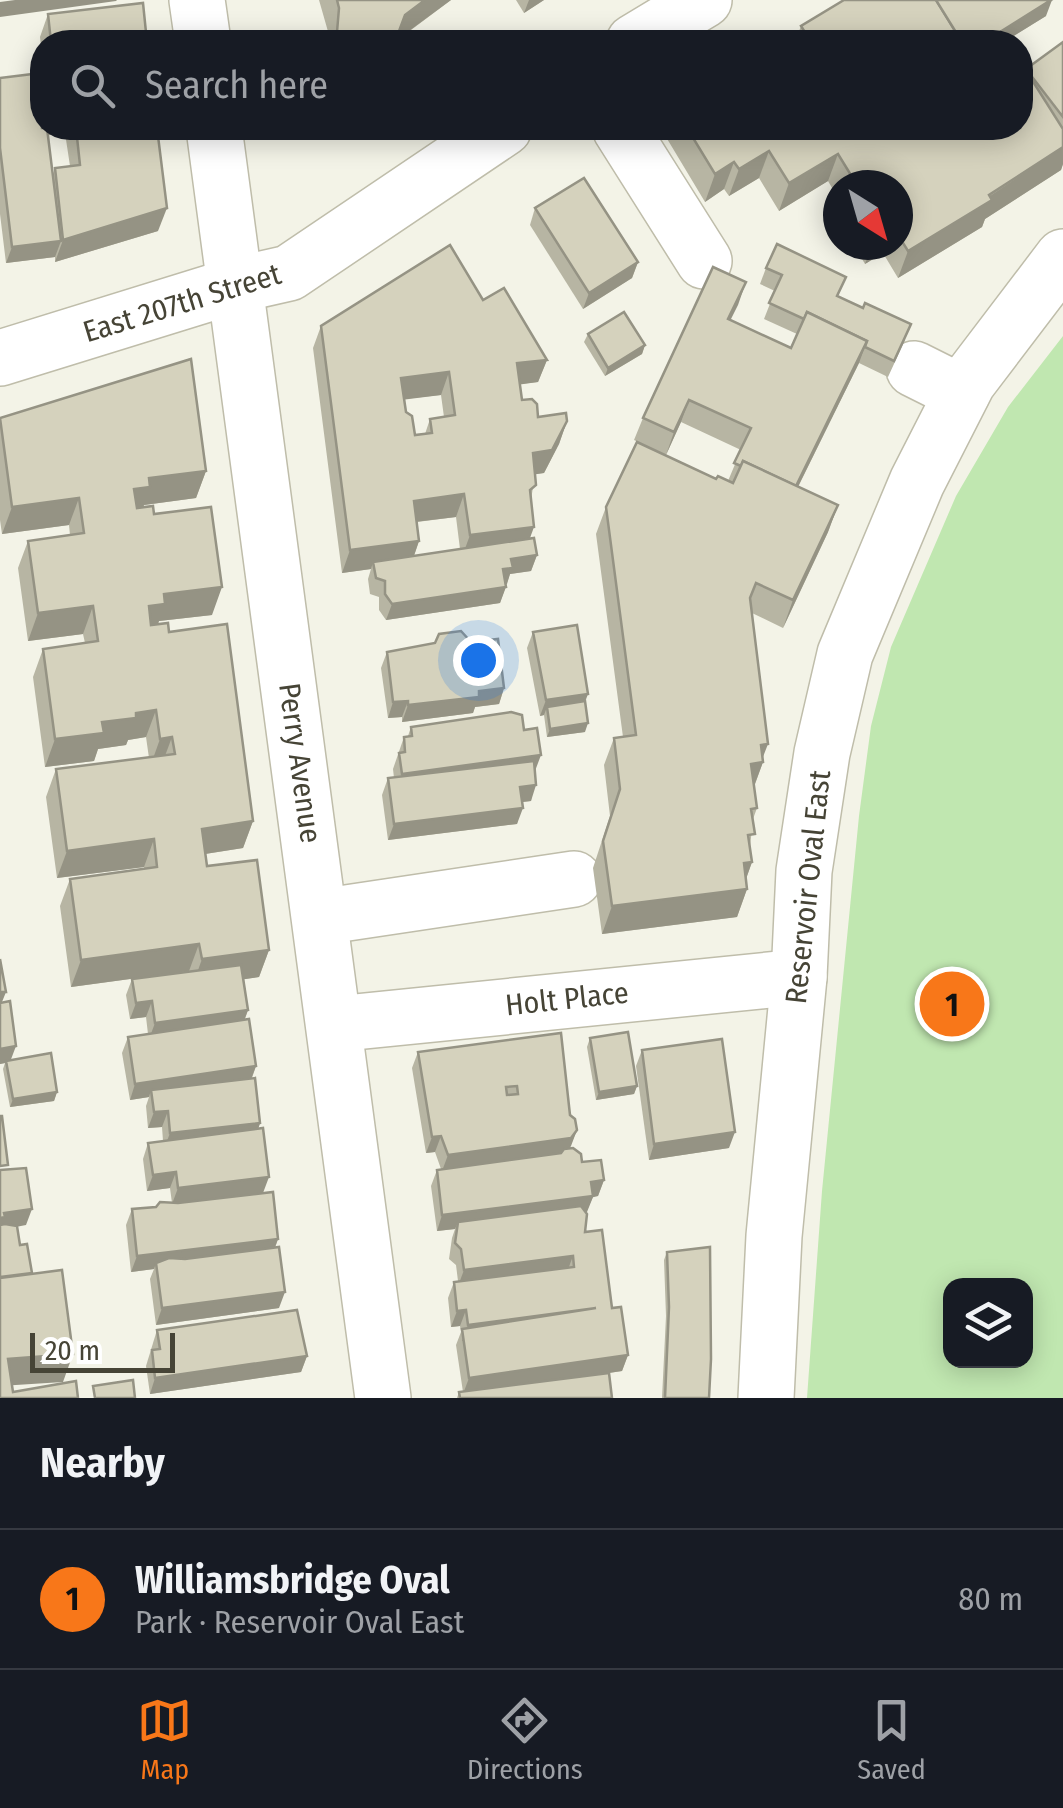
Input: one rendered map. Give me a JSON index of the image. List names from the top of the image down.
{
  "streets": {
    "street": [
      "East 207th Street",
      "Perry Avenue",
      "Reservoir Oval East",
      "Holt Place"
    ]
  },
  "crossings": [
    ["East 207th Street", "Perry Avenue"],
    ["Perry Avenue", "Holt Place"],
    ["Reservoir Oval East", "Holt Place"]
  ],
  "scale_bar": "20 m",
  "north": "bottom right",
  "page": {
    "search": "Search here",
    "pins": "1",
    "scale": "20 m",
    "heading": "Nearby",
    "list": [
      {
        "mark": "1",
        "name": "Williamsbridge Oval",
        "note": "Park · Reservoir Oval East",
        "value": "80 m"
      }
    ],
    "nav": ["Map", "Directions", "Saved"]
  }
}
